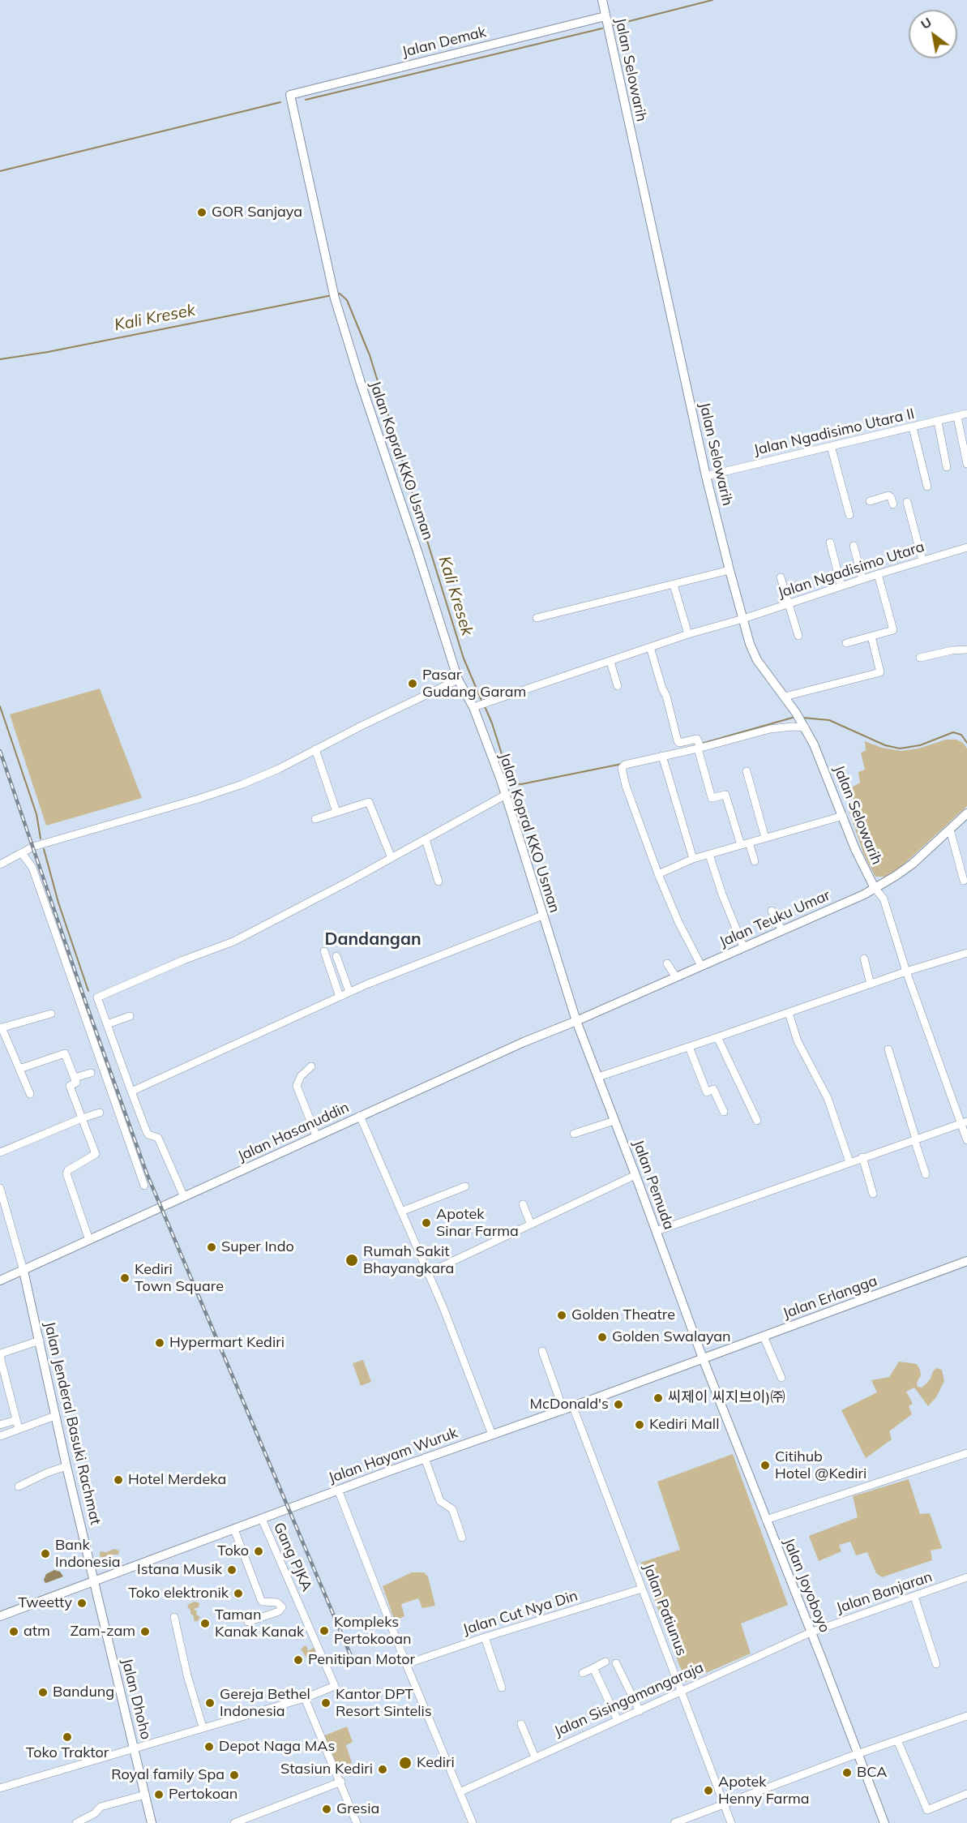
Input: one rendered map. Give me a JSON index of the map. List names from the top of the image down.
{
  "streets": {
    "main road": [
      "Jalan Demak",
      "Jalan Selowarih",
      "Jalan Kopral KKO Usman",
      "Jalan Teuku Umar",
      "Jalan Hasanuddin",
      "Jalan Pemuda",
      "Jalan Erlangga",
      "Jalan Jenderal Basuki Rachmat",
      "Jalan Hayam Wuruk",
      "Jalan Joyoboyo",
      "Jalan Dhoho"
    ],
    "street": [
      "Jalan Ngadisimo Utara II",
      "Jalan Ngadisimo Utara",
      "Gang PJKA",
      "Jalan Banjaran",
      "Jalan Patiunus",
      "Jalan Cut Nya Din",
      "Jalan Sisingamangaraja"
    ]
  },
  "crossings": [
    ["Jalan Demak", "Jalan Selowarih"],
    ["Jalan Demak", "Jalan Kopral KKO Usman"],
    ["Jalan Selowarih", "Jalan Ngadisimo Utara II"],
    ["Jalan Selowarih", "Jalan Ngadisimo Utara"],
    ["Jalan Selowarih", "Jalan Teuku Umar"],
    ["Jalan Kopral KKO Usman", "Jalan Ngadisimo Utara"],
    ["Jalan Kopral KKO Usman", "Jalan Teuku Umar"],
    ["Jalan Kopral KKO Usman", "Jalan Hasanuddin"],
    ["Jalan Kopral KKO Usman", "Jalan Pemuda"],
    ["Jalan Teuku Umar", "Jalan Hasanuddin"],
    ["Jalan Teuku Umar", "Jalan Pemuda"],
    ["Jalan Hasanuddin", "Jalan Pemuda"],
    ["Jalan Hasanuddin", "Jalan Jenderal Basuki Rachmat"],
    ["Jalan Pemuda", "Jalan Erlangga"],
    ["Jalan Pemuda", "Jalan Hayam Wuruk"],
    ["Jalan Pemuda", "Jalan Joyoboyo"],
    ["Jalan Erlangga", "Jalan Hayam Wuruk"],
    ["Jalan Erlangga", "Jalan Joyoboyo"],
    ["Jalan Jenderal Basuki Rachmat", "Jalan Hayam Wuruk"],
    ["Jalan Jenderal Basuki Rachmat", "Jalan Dhoho"],
    ["Jalan Hayam Wuruk", "Gang PJKA"],
    ["Jalan Hayam Wuruk", "Jalan Joyoboyo"],
    ["Jalan Hayam Wuruk", "Jalan Patiunus"],
    ["Jalan Hayam Wuruk", "Jalan Dhoho"],
    ["Jalan Joyoboyo", "Jalan Banjaran"],
    ["Jalan Joyoboyo", "Jalan Sisingamangaraja"],
    ["Jalan Banjaran", "Jalan Sisingamangaraja"],
    ["Jalan Patiunus", "Jalan Cut Nya Din"],
    ["Jalan Patiunus", "Jalan Sisingamangaraja"]
  ],
  "districts": ["Dandangan"],
  "water": ["Kali Kresek"],
  "places": [
    "GOR Sanjaya",
    "Pasar Gudang Garam",
    "Apotek Sinar Farma",
    "Super Indo",
    "Rumah Sakit Bhayangkara",
    "Kediri Town Square",
    "Golden Theatre",
    "Golden Swalayan",
    "Hypermart Kediri",
    "씨제이 씨지브이)㈜",
    "McDonald's",
    "Kediri Mall",
    "Citihub Hotel @Kediri",
    "Hotel Merdeka",
    "Toko",
    "Bank Indonesia",
    "Istana Musik",
    "Toko elektronik",
    "Tweetty",
    "Taman Kanak Kanak",
    "Kompleks Pertokooan",
    "atm",
    "Zam-zam",
    "Penitipan Motor",
    "Bandung",
    "Gereja Bethel Indonesia",
    "Kantor DPT Resort Sintelis",
    "Toko Traktor",
    "Depot Naga MAs",
    "Kediri",
    "Stasiun Kediri",
    "BCA",
    "Royal family Spa",
    "Apotek Henny Farma",
    "Pertokoan",
    "Gresia"
  ],
  "north": "top left"
}
